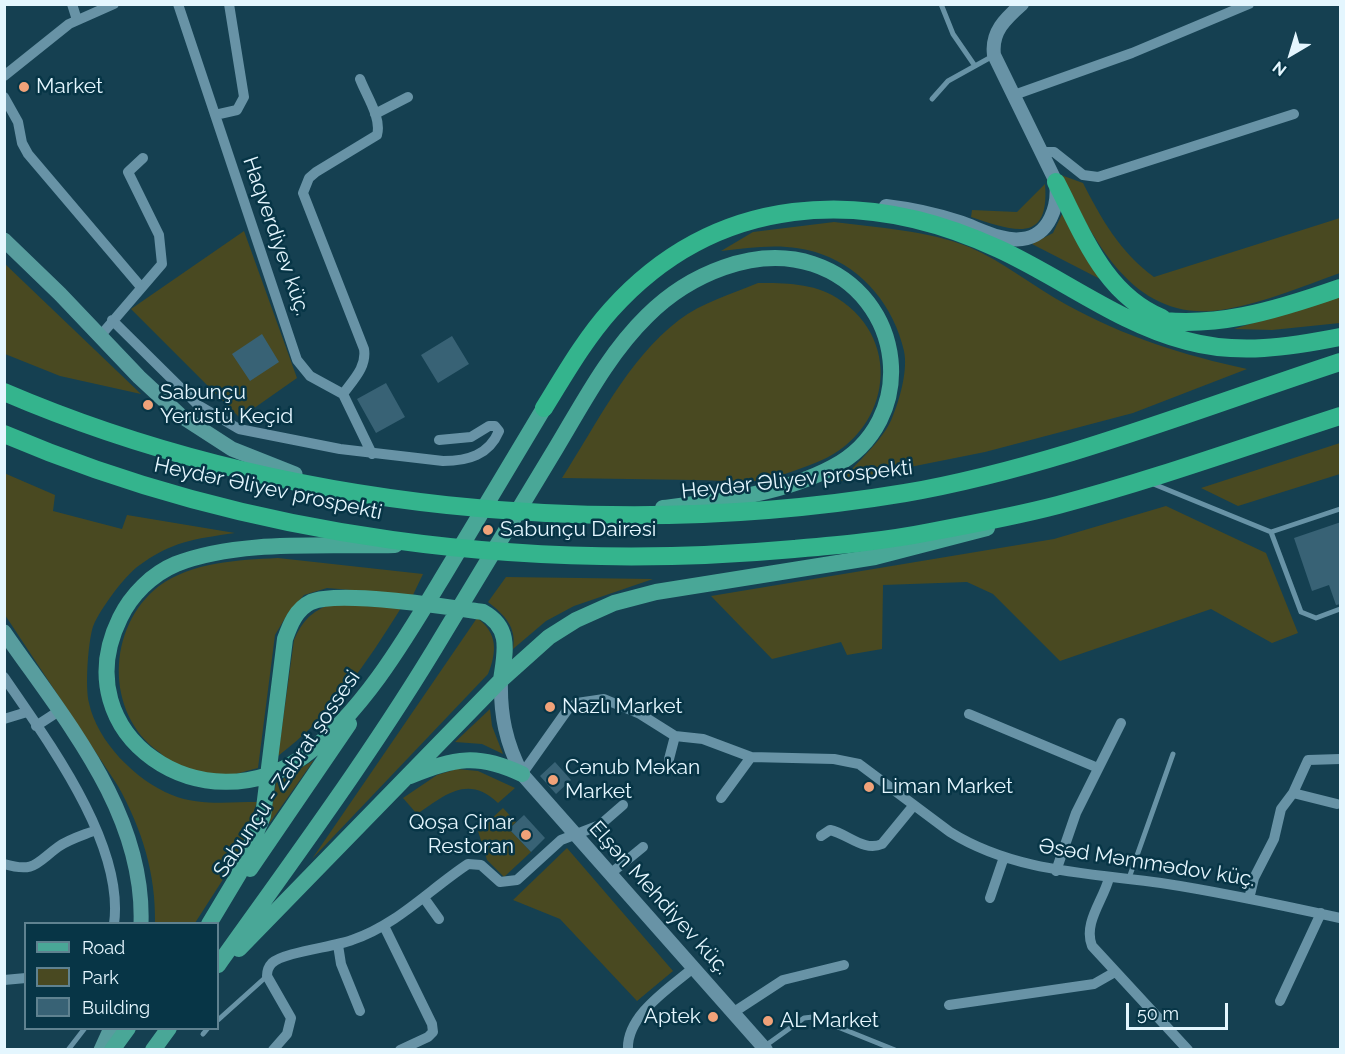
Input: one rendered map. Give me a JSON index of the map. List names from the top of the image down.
{
  "streets": {
    "highway": ["Heydər Əliyev prospekti"],
    "main road": ["Sabunçu - Zabrat şossesi"],
    "street": ["Haqverdiyev küç.", "Əsəd Məmmədov küç.", "Elşən Mehdiyev küç."]
  },
  "crossings": [
    ["Əsəd Məmmədov küç.", "Elşən Mehdiyev küç."]
  ],
  "places": [
    "Market",
    "Sabunçu Yerüstü Keçid",
    "Sabunçu Dairəsi",
    "Nazlı Market",
    "Cənub Məkan Market",
    "Liman Market",
    "Qoşa Çinar Restoran",
    "Aptek",
    "AL Market"
  ],
  "legend": ["Road", "Park", "Building"],
  "scale_bar": "50 m",
  "north": "bottom left"
}
